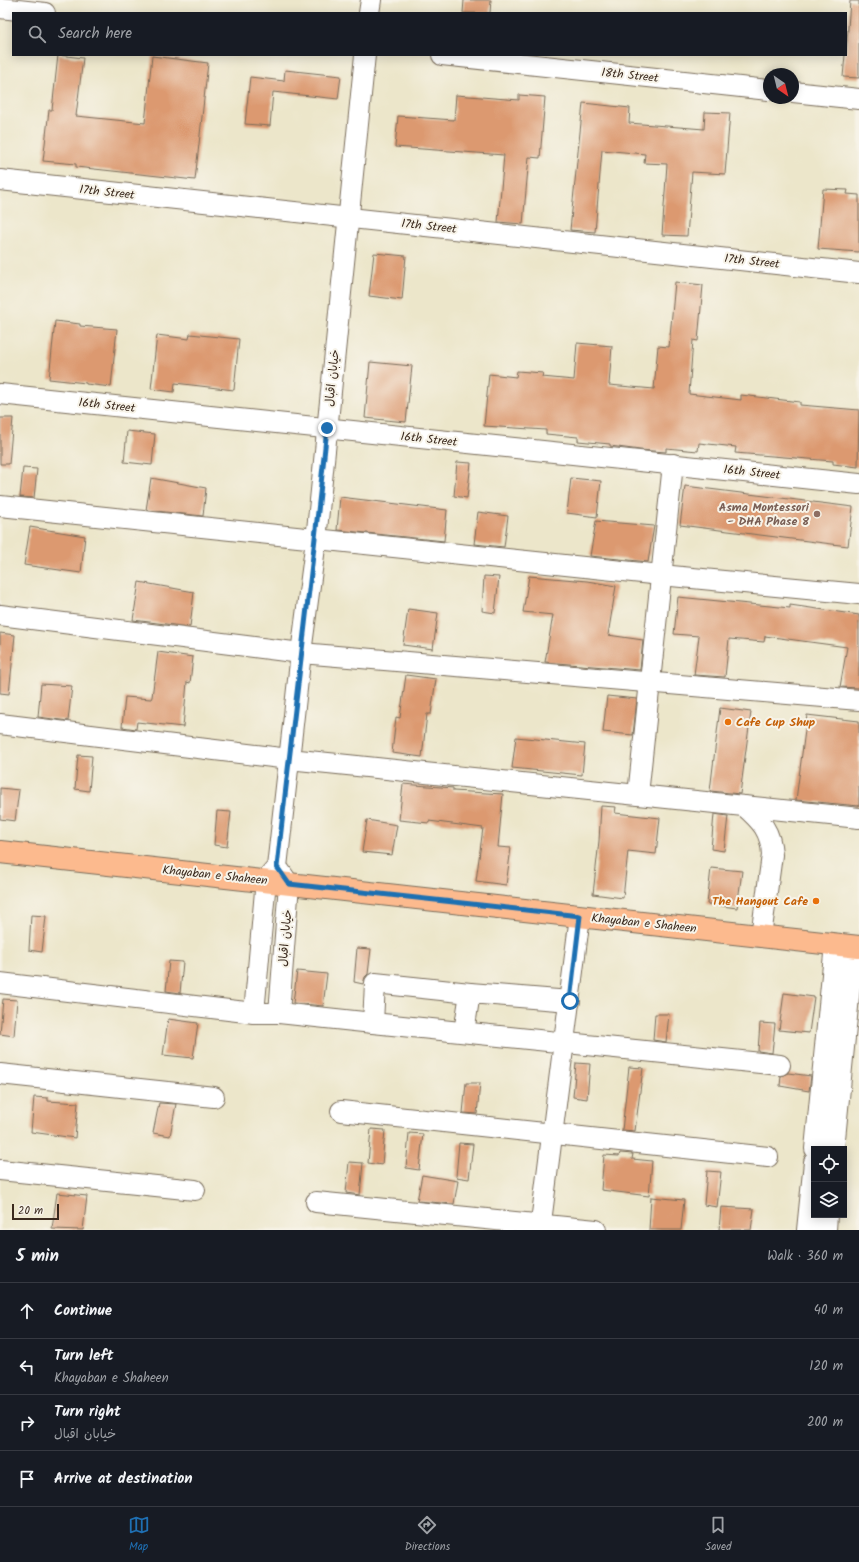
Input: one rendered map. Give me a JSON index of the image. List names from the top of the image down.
{
  "streets": {
    "main road": ["Khayaban e Shaheen"],
    "street": [
      "18th Street",
      "17th Street",
      "خیابان اقبال",
      "16th Street"
    ]
  },
  "crossings": [
    ["17th Street", "خیابان اقبال"],
    ["خیابان اقبال", "16th Street"],
    ["خیابان اقبال", "Khayaban e Shaheen"]
  ],
  "places": ["Asma Montessori - DHA Phase 8", "Cafe Cup Shup", "The Hangout Cafe"],
  "scale_bar": "20 m",
  "north": "bottom right",
  "page": {
    "search": "Search here",
    "scale": "20 m",
    "heading": ["5 min", "Walk · 360 m"],
    "list": [
      ["Continue", "40 m"],
      ["Turn left", "Khayaban e Shaheen", "120 m"],
      ["Turn right", "خیابان اقبال", "200 m"],
      "Arrive at destination"
    ],
    "nav": ["Map", "Directions", "Saved"]
  }
}
